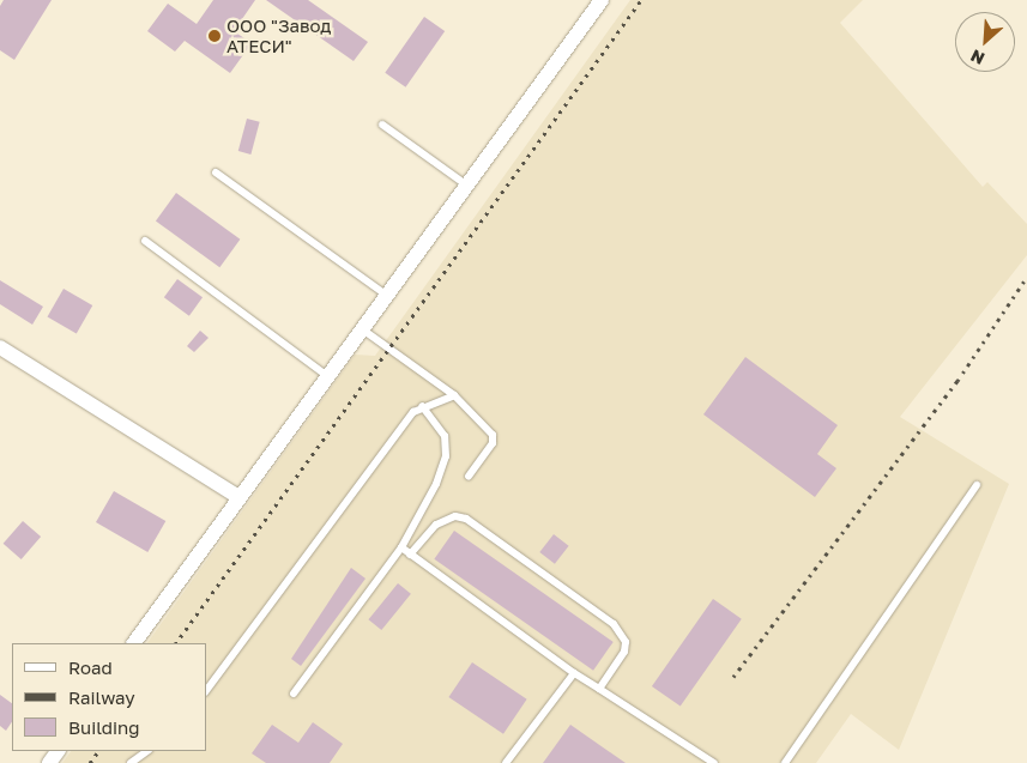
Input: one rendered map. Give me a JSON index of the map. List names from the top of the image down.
{
  "places": ["ООО \"Завод АТЕСИ\""],
  "legend": ["Road", "Railway", "Building"],
  "north": "bottom left"
}
